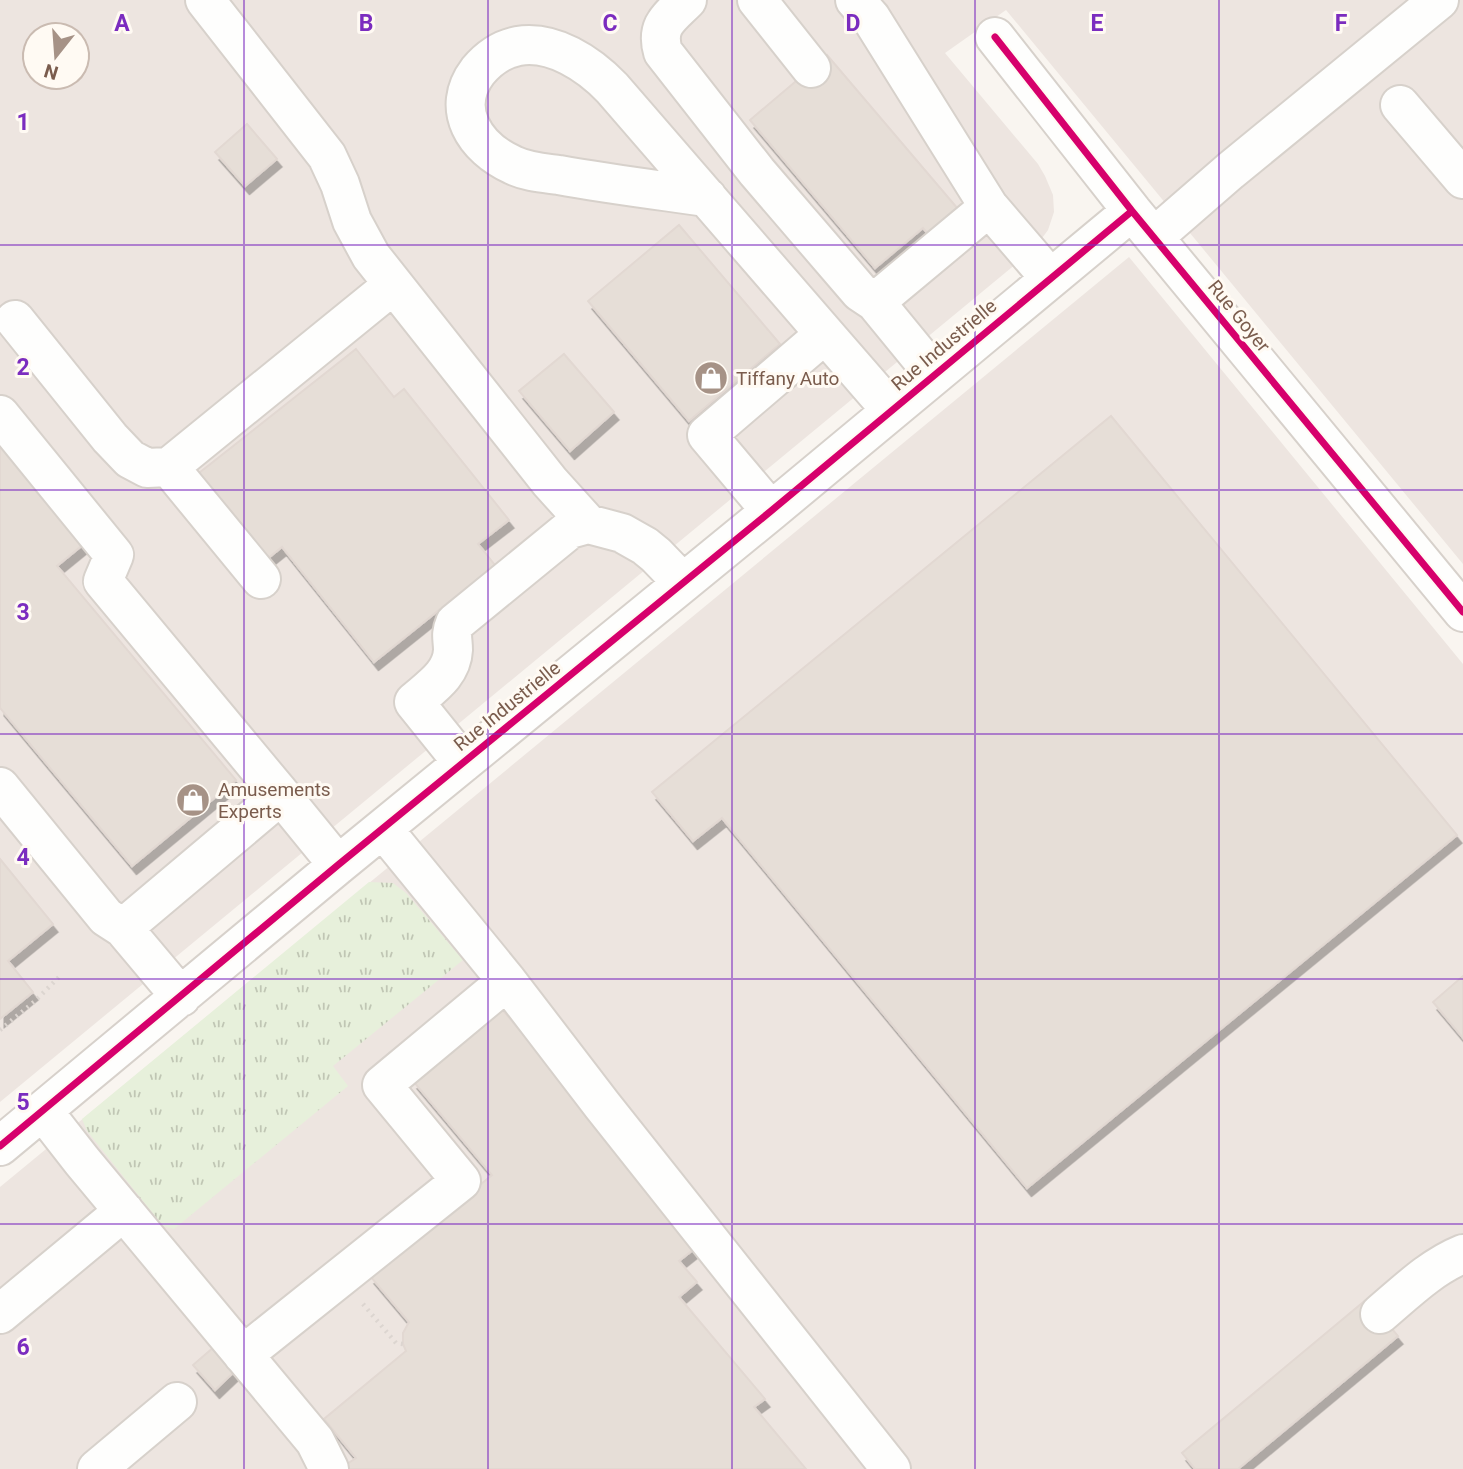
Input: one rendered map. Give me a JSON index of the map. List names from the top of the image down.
{
  "streets": {
    "street": ["Rue Goyer", "Rue Industrielle"]
  },
  "crossings": [
    ["Rue Goyer", "Rue Industrielle"]
  ],
  "places": {
    "shop": ["Tiffany Auto", "Amusements Experts"]
  },
  "north": "bottom",
  "grid": {
    "columns": [
      "A",
      "B",
      "C",
      "D",
      "E",
      "F"
    ],
    "rows": [
      "1",
      "2",
      "3",
      "4",
      "5",
      "6"
    ]
  }
}
